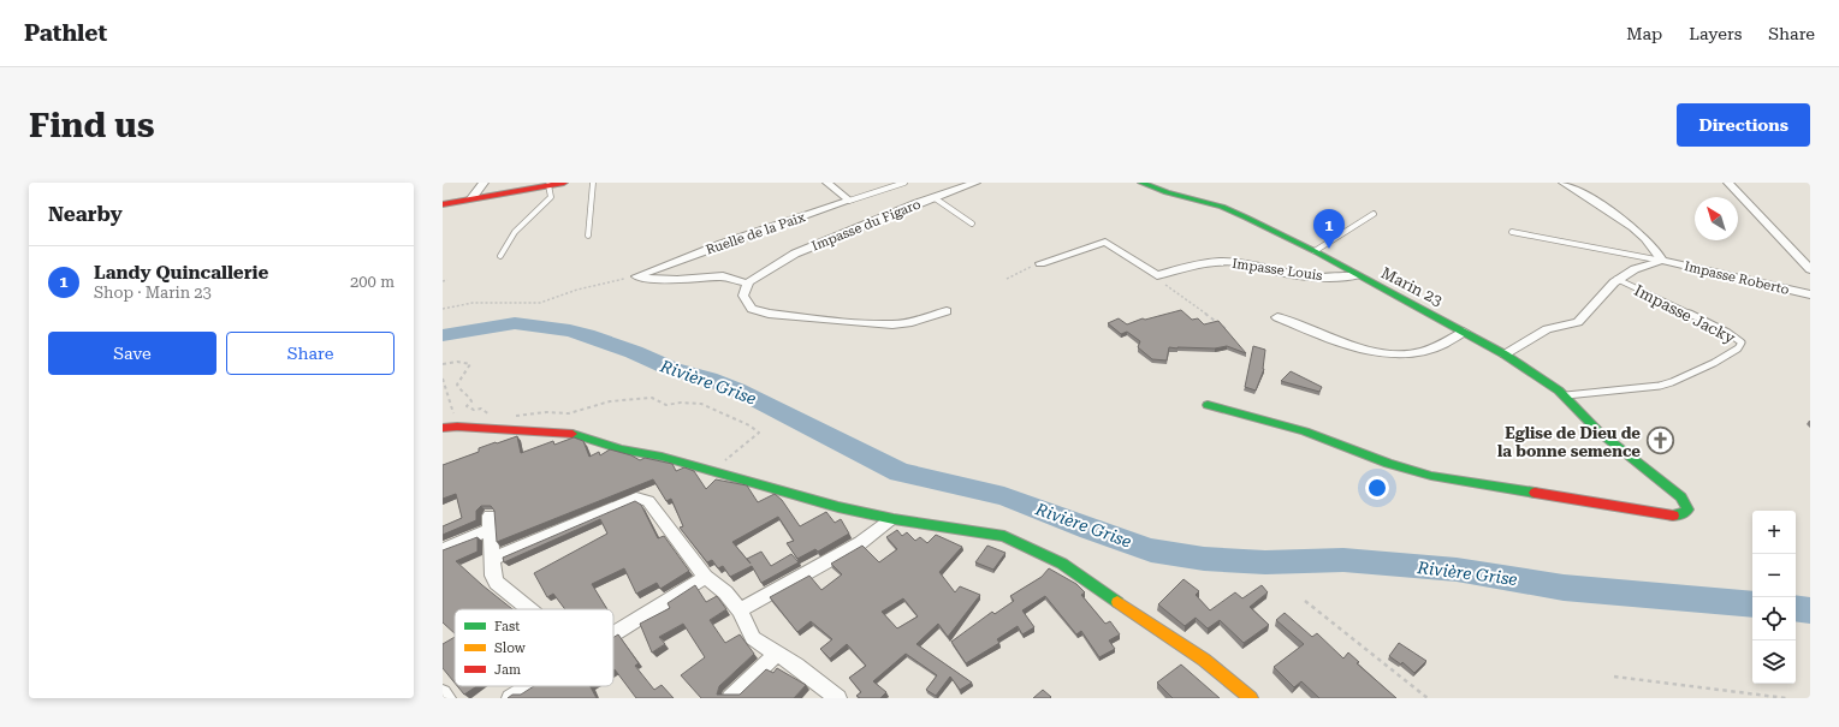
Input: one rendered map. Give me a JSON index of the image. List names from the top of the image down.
{
  "streets": {
    "street": [
      "Impasse du Figaro",
      "Ruelle de la Paix",
      "Impasse Louis",
      "Impasse Roberto",
      "Marin 23"
    ],
    "lane": ["Impasse Jacky"]
  },
  "crossings": [
    ["Impasse Louis", "Marin 23"],
    ["Marin 23", "Impasse Jacky"]
  ],
  "water": ["Rivière Grise"],
  "places": {
    "church": ["Eglise de Dieu de la bonne semence"]
  },
  "legend": ["Fast", "Slow", "Jam"],
  "north": "top left",
  "page": {
    "header": "Pathlet",
    "nav": ["Map", "Layers", "Share"],
    "buttons": [
      "Directions",
      ["Save", "Share"]
    ],
    "title": "Find us",
    "heading": "Nearby",
    "pins": "1",
    "list": [
      {
        "mark": "1",
        "name": "Landy Quincallerie",
        "note": "Shop · Marin 23",
        "value": "200 m"
      }
    ],
    "map_buttons": ["+", "−"]
  }
}
